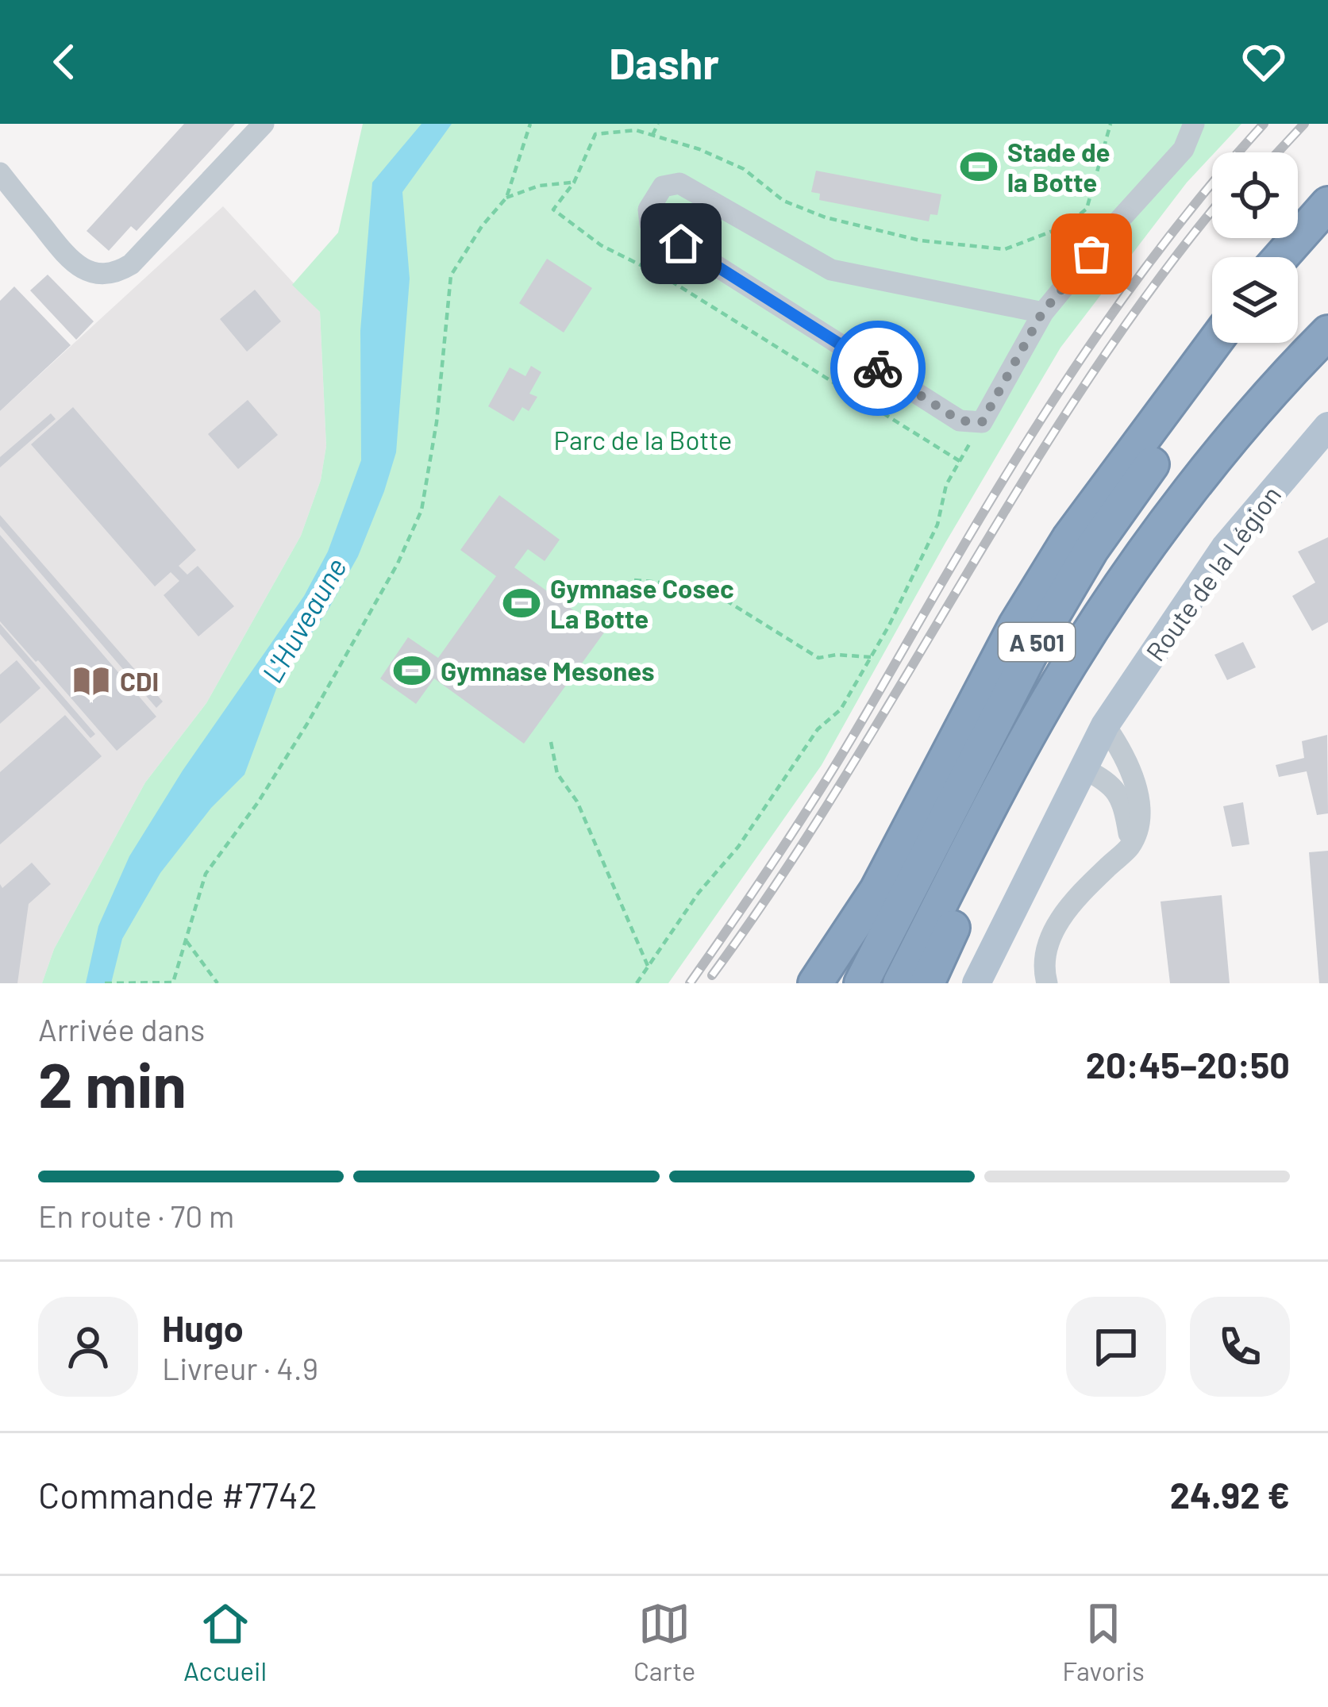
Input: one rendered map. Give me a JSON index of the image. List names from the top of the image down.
{
  "streets": {
    "highway": ["A 501"],
    "main road": ["Route de la Légion"]
  },
  "water": ["L'Huveaune"],
  "parks": ["Parc de la Botte"],
  "places": {
    "sports": ["Stade de la Botte", "Gymnase Cosec La Botte", "Gymnase Mesones"],
    "library": ["CDI"]
  },
  "page": {
    "header": "Dashr",
    "heading": ["2 min", "Arrivée dans", "20:45–20:50"],
    "panel": [
      "Hugo",
      "Livreur · 4.9",
      "Commande #7742",
      "24.92 €"
    ],
    "bar": "En route · 70 m",
    "tabs": ["Accueil", "Carte", "Favoris"]
  }
}
